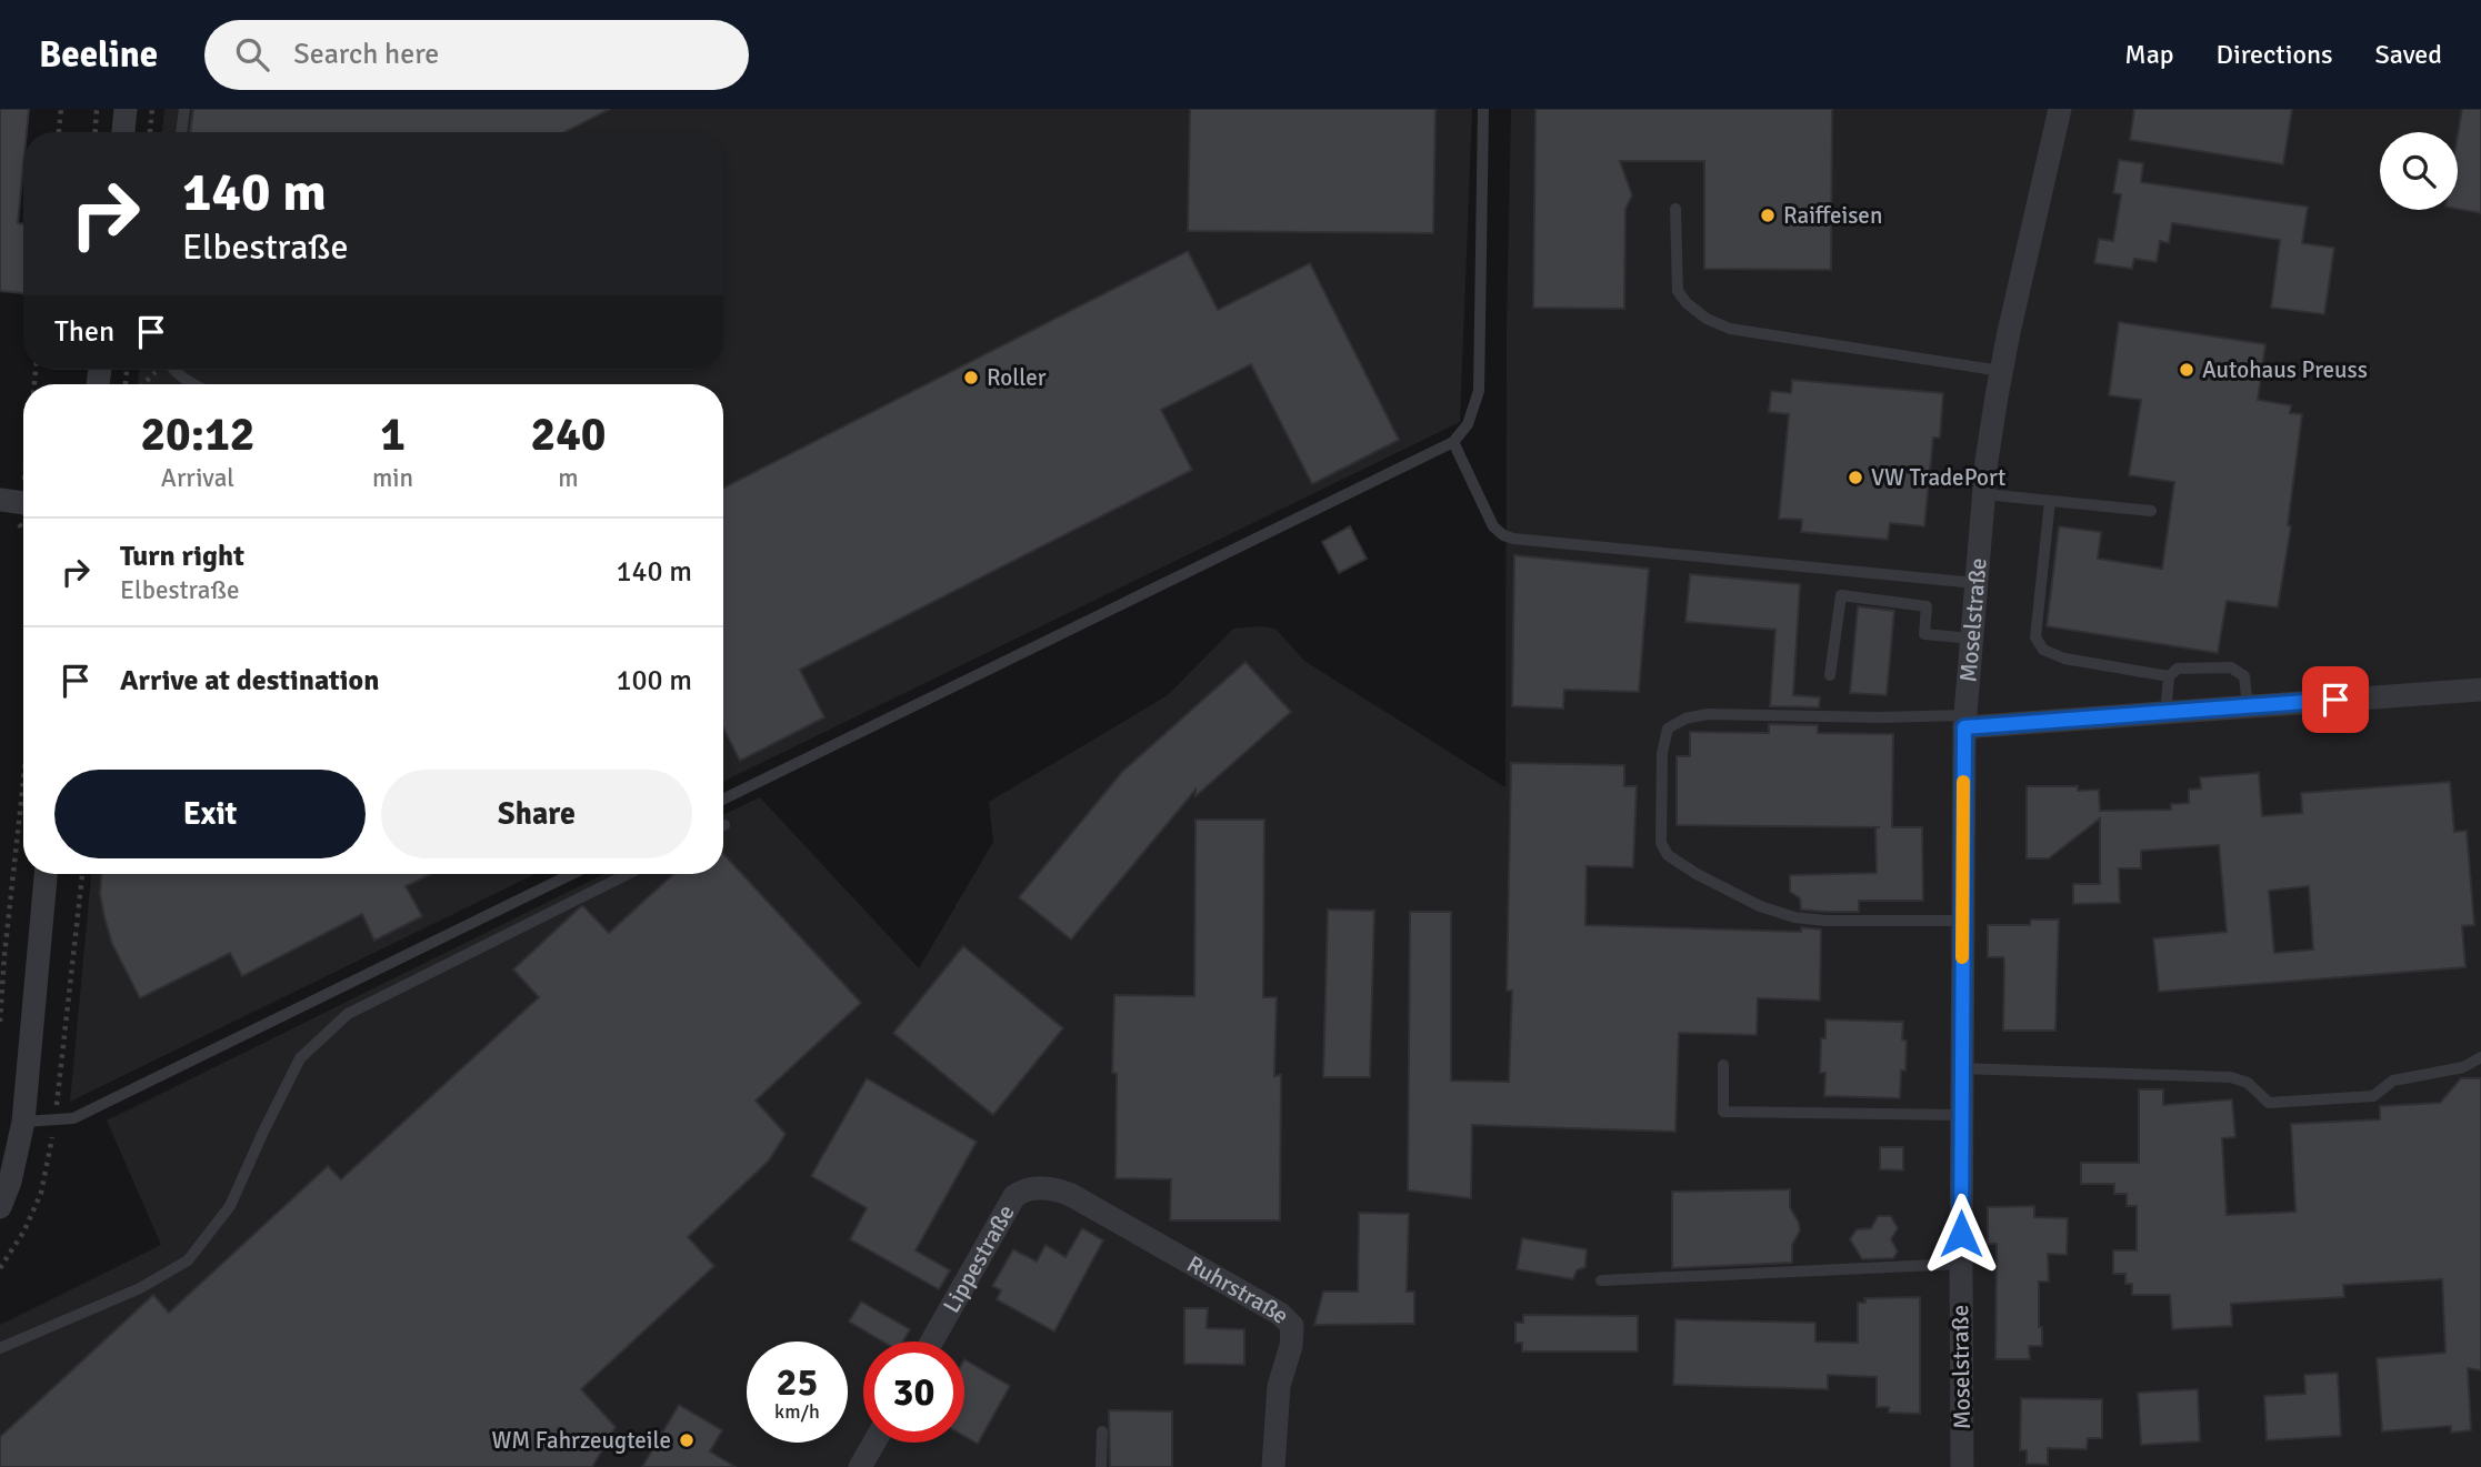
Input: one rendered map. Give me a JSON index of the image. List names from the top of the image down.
{
  "streets": {
    "street": ["Moselstraße", "Lippestraße", "Ruhrstraße"]
  },
  "crossings": [
    ["Lippestraße", "Ruhrstraße"]
  ],
  "places": [
    "Raiffeisen",
    "Autohaus Preuss",
    "Roller",
    "VW TradePort",
    "WM Fahrzeugteile"
  ],
  "page": {
    "header": "Beeline",
    "search": "Search here",
    "nav": ["Map", "Directions", "Saved"],
    "turn": ["140 m", "Elbestraße"],
    "then": "Then",
    "eta": [
      "20:12",
      "Arrival",
      "1",
      "min",
      "240",
      "m"
    ],
    "list": [
      {
        "name": "Turn right",
        "note": "Elbestraße",
        "value": "140 m"
      },
      {
        "name": "Arrive at destination",
        "value": "100 m"
      }
    ],
    "buttons": ["Exit", "Share"],
    "speed": "25 km/h",
    "limit": "30"
  }
}
